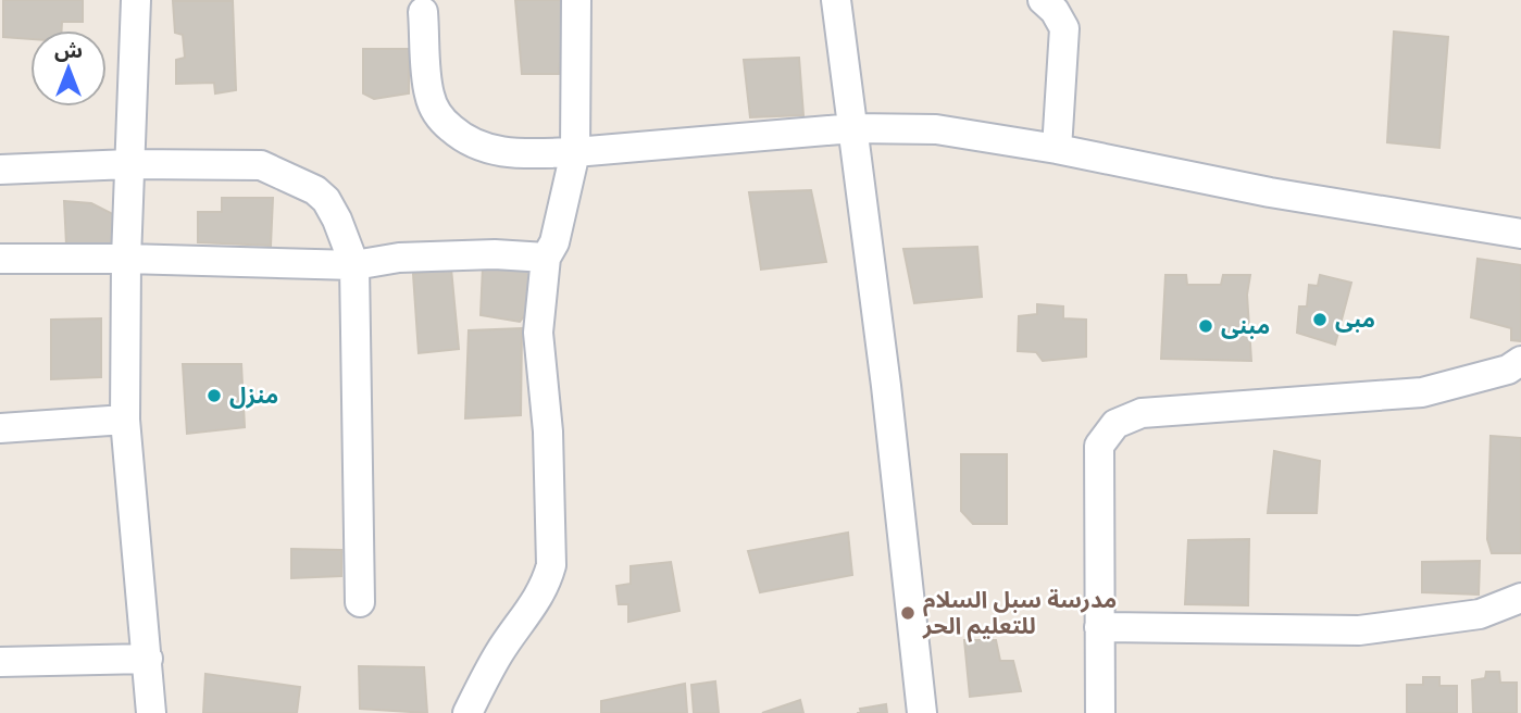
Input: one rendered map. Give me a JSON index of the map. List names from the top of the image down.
{
  "places": [
    "مبى",
    "مبنى",
    "منزل",
    "مدرسة سبل السلام للتعليم الحر"
  ],
  "north": "top"
}
